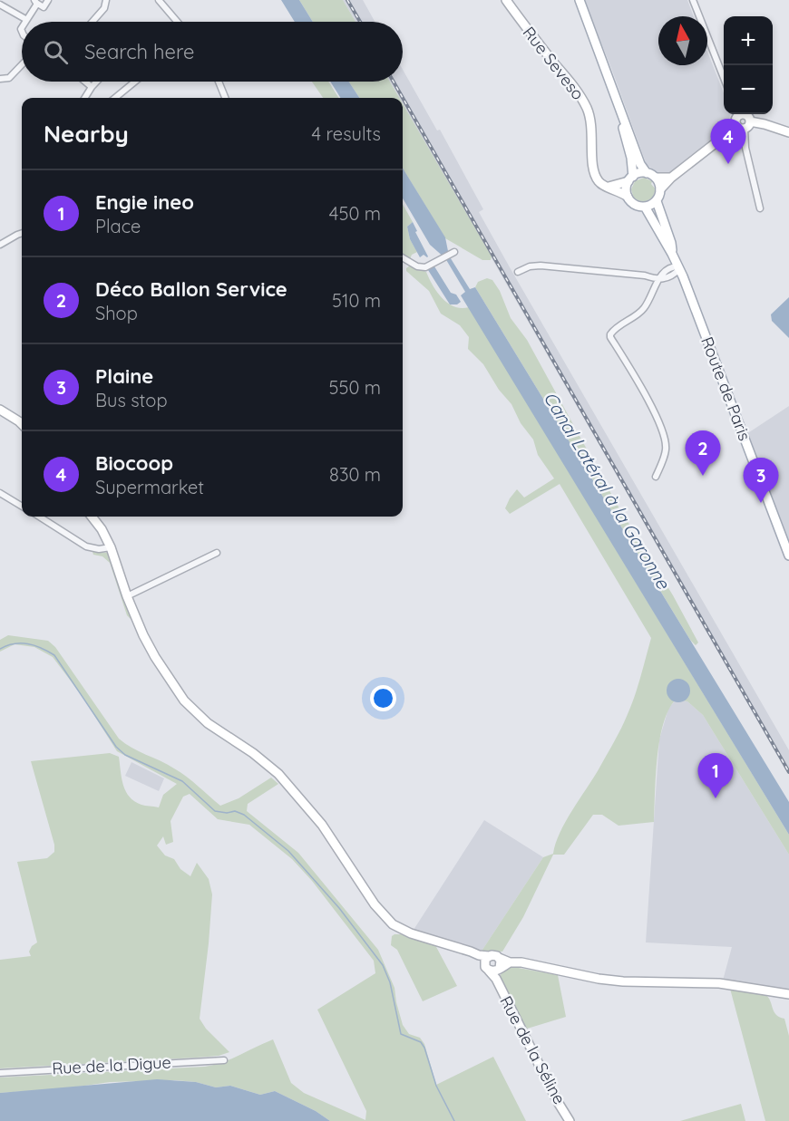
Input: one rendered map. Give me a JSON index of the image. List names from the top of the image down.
{
  "streets": {
    "main road": ["Rue Seveso", "Route de Paris", "Rue de la Séline"],
    "street": ["Rue de la Digue"]
  },
  "crossings": [
    ["Rue Seveso", "Route de Paris"]
  ],
  "water": ["Canal Latéral à la Garonne"],
  "north": "top",
  "page": {
    "map_buttons": ["+", "−"],
    "search": "Search here",
    "heading": ["Nearby", "4 results"],
    "pins": [
      "4",
      "2",
      "3",
      "1"
    ],
    "list": [
      {
        "mark": "1",
        "name": "Engie ineo",
        "note": "Place",
        "value": "450 m"
      },
      {
        "mark": "2",
        "name": "Déco Ballon Service",
        "note": "Shop",
        "value": "510 m"
      },
      {
        "mark": "3",
        "name": "Plaine",
        "note": "Bus stop",
        "value": "550 m"
      },
      {
        "mark": "4",
        "name": "Biocoop",
        "note": "Supermarket",
        "value": "830 m"
      }
    ]
  }
}
